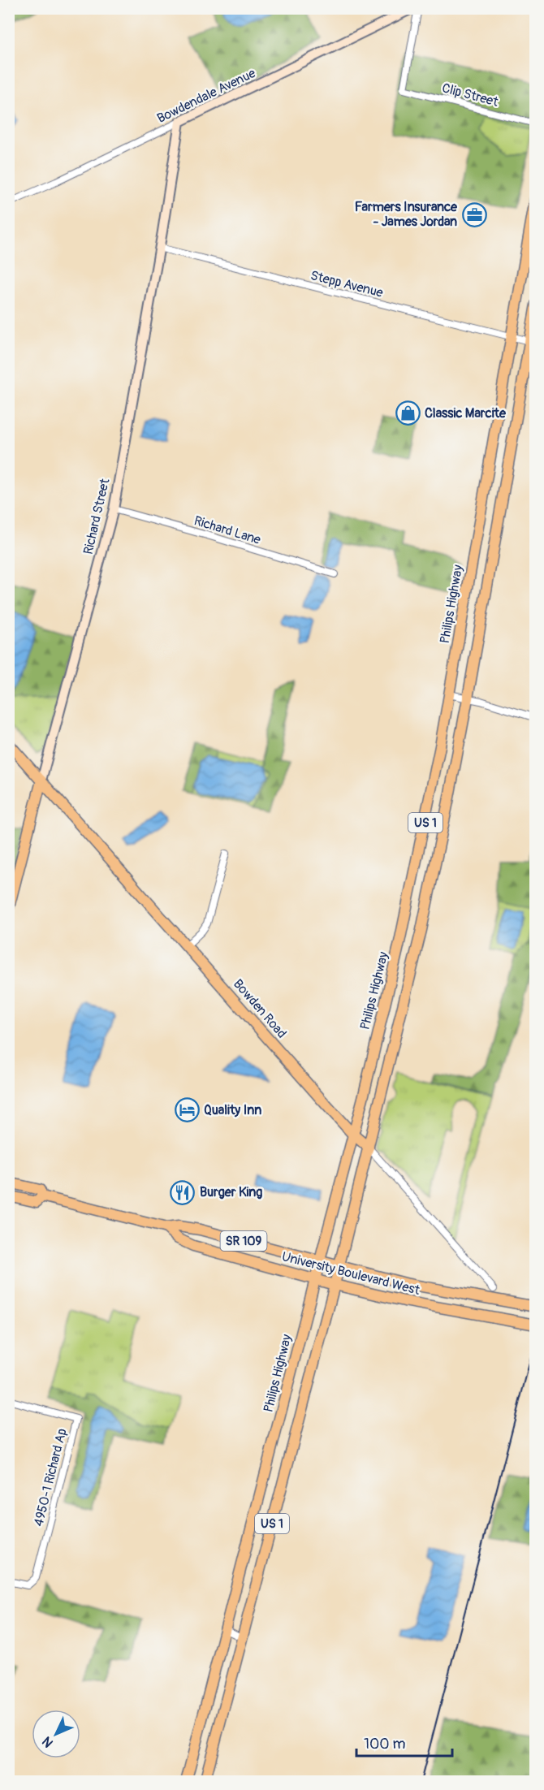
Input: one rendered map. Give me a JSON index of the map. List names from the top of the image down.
{
  "streets": {
    "main road": [
      "Richard Street",
      "Philips Highway",
      "US 1",
      "Bowden Road",
      "SR 109",
      "University Boulevard West"
    ],
    "street": [
      "Clip Street",
      "Bowdendale Avenue",
      "Stepp Avenue",
      "Richard Lane",
      "4950-1 Richard Ap"
    ]
  },
  "crossings": [
    ["Bowdendale Avenue", "Richard Street"],
    ["Stepp Avenue", "Richard Street"],
    ["Stepp Avenue", "Philips Highway"],
    ["Stepp Avenue", "US 1"],
    ["Richard Street", "Richard Lane"],
    ["Richard Street", "Bowden Road"],
    ["Philips Highway", "Bowden Road"],
    ["Philips Highway", "University Boulevard West"],
    ["US 1", "Bowden Road"],
    ["US 1", "University Boulevard West"],
    ["SR 109", "University Boulevard West"]
  ],
  "places": {
    "office": ["Farmers Insurance - James Jordan"],
    "shop": ["Classic Marcite"],
    "hotel": ["Quality Inn"],
    "restaurant": ["Burger King"]
  },
  "scale_bar": "100 m",
  "north": "bottom left"
}
